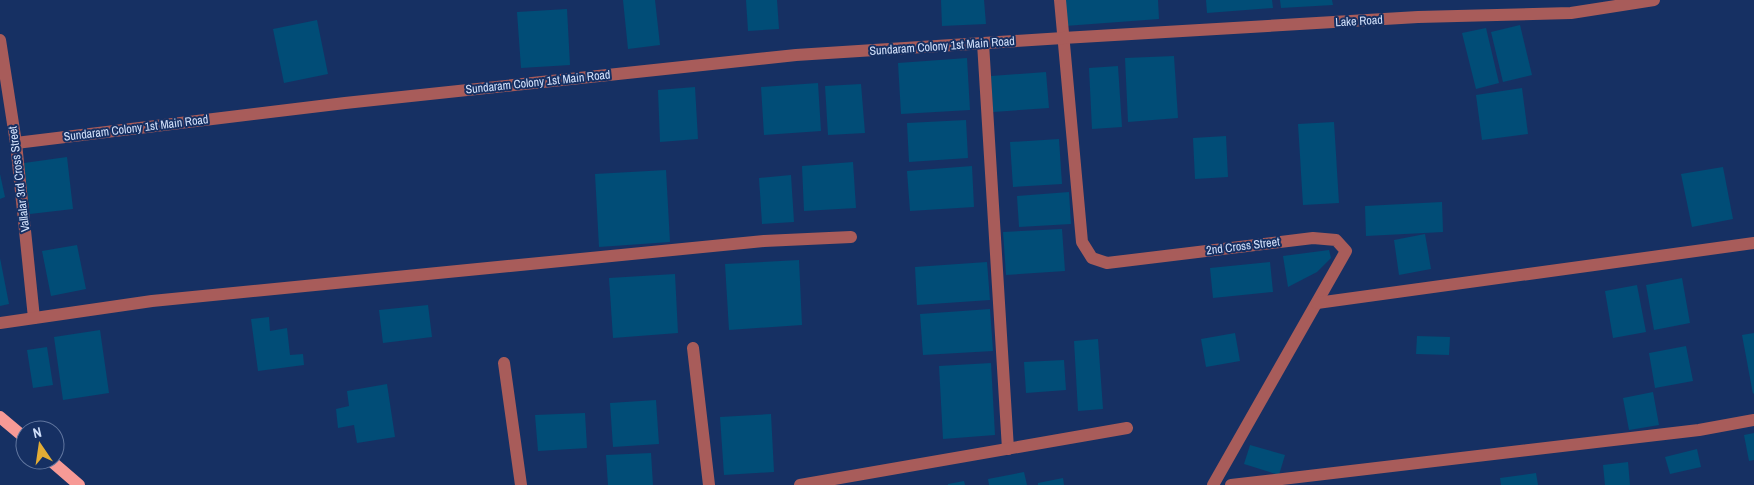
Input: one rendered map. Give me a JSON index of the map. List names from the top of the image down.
{
  "streets": {
    "street": [
      "Lake Road",
      "Sundaram Colony 1st Main Road",
      "Vallalar 3rd Cross Street",
      "2nd Cross Street"
    ]
  },
  "crossings": [
    ["Lake Road", "Sundaram Colony 1st Main Road"],
    ["Lake Road", "2nd Cross Street"],
    ["Sundaram Colony 1st Main Road", "Vallalar 3rd Cross Street"],
    ["Sundaram Colony 1st Main Road", "2nd Cross Street"]
  ],
  "north": "top"
}
